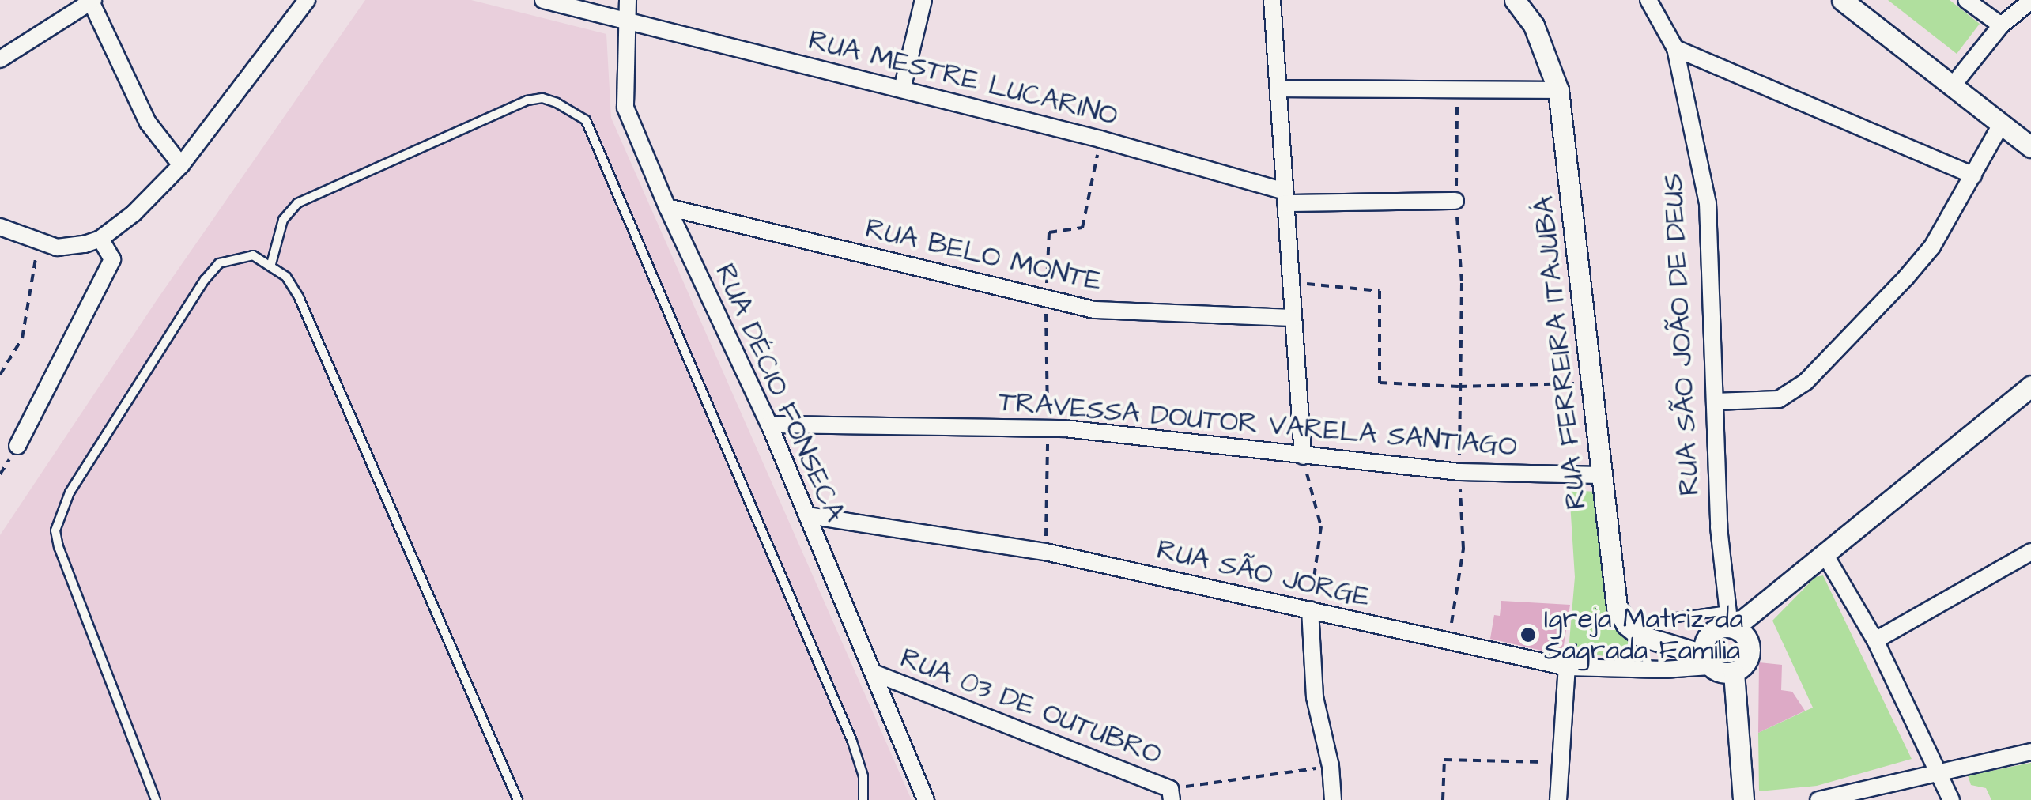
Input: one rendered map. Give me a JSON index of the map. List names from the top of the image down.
{
  "streets": {
    "street": [
      "RUA MESTRE LUCARINO",
      "RUA BELO MONTE",
      "RUA SÃO JOÃO DE DEUS",
      "RUA FERREIRA ITAJUBÁ",
      "RUA DÉCIO FONSECA",
      "TRAVESSA DOUTOR VARELA SANTIAGO",
      "RUA SÃO JORGE",
      "RUA 03 DE OUTUBRO"
    ]
  },
  "crossings": [
    ["RUA MESTRE LUCARINO", "RUA DÉCIO FONSECA"],
    ["RUA BELO MONTE", "RUA DÉCIO FONSECA"],
    ["RUA SÃO JOÃO DE DEUS", "RUA SÃO JORGE"],
    ["RUA FERREIRA ITAJUBÁ", "TRAVESSA DOUTOR VARELA SANTIAGO"],
    ["RUA DÉCIO FONSECA", "TRAVESSA DOUTOR VARELA SANTIAGO"],
    ["RUA DÉCIO FONSECA", "RUA SÃO JORGE"],
    ["RUA DÉCIO FONSECA", "RUA 03 DE OUTUBRO"]
  ],
  "places": ["Igreja Matriz da Sagrada Família"]
}
